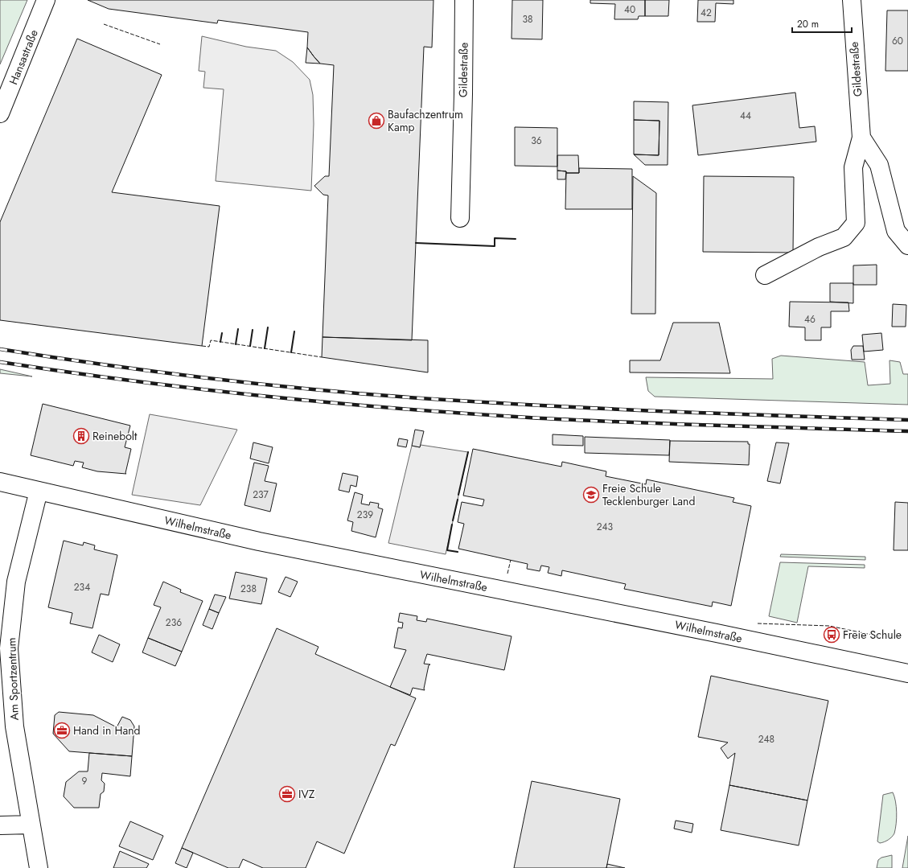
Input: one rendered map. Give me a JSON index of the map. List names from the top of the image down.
{
  "streets": {
    "street": [
      "Hansastraße",
      "Gildestraße",
      "Wilhelmstraße",
      "Am Sportzentrum"
    ]
  },
  "crossings": [
    ["Wilhelmstraße", "Am Sportzentrum"]
  ],
  "places": {
    "shop": ["Baufachzentrum Kamp"],
    "building": ["Reinebolt"],
    "school or university": ["Freie Schule Tecklenburger Land"],
    "bus stop": ["Freie Schule"],
    "office": ["Hand in Hand", "IVZ"]
  },
  "house_numbers": [
    "40",
    "42",
    "38",
    "60",
    "44",
    "36",
    "46",
    "237",
    "239",
    "243",
    "234",
    "238",
    "236",
    "248",
    "9"
  ],
  "scale_bar": "20 m"
}
